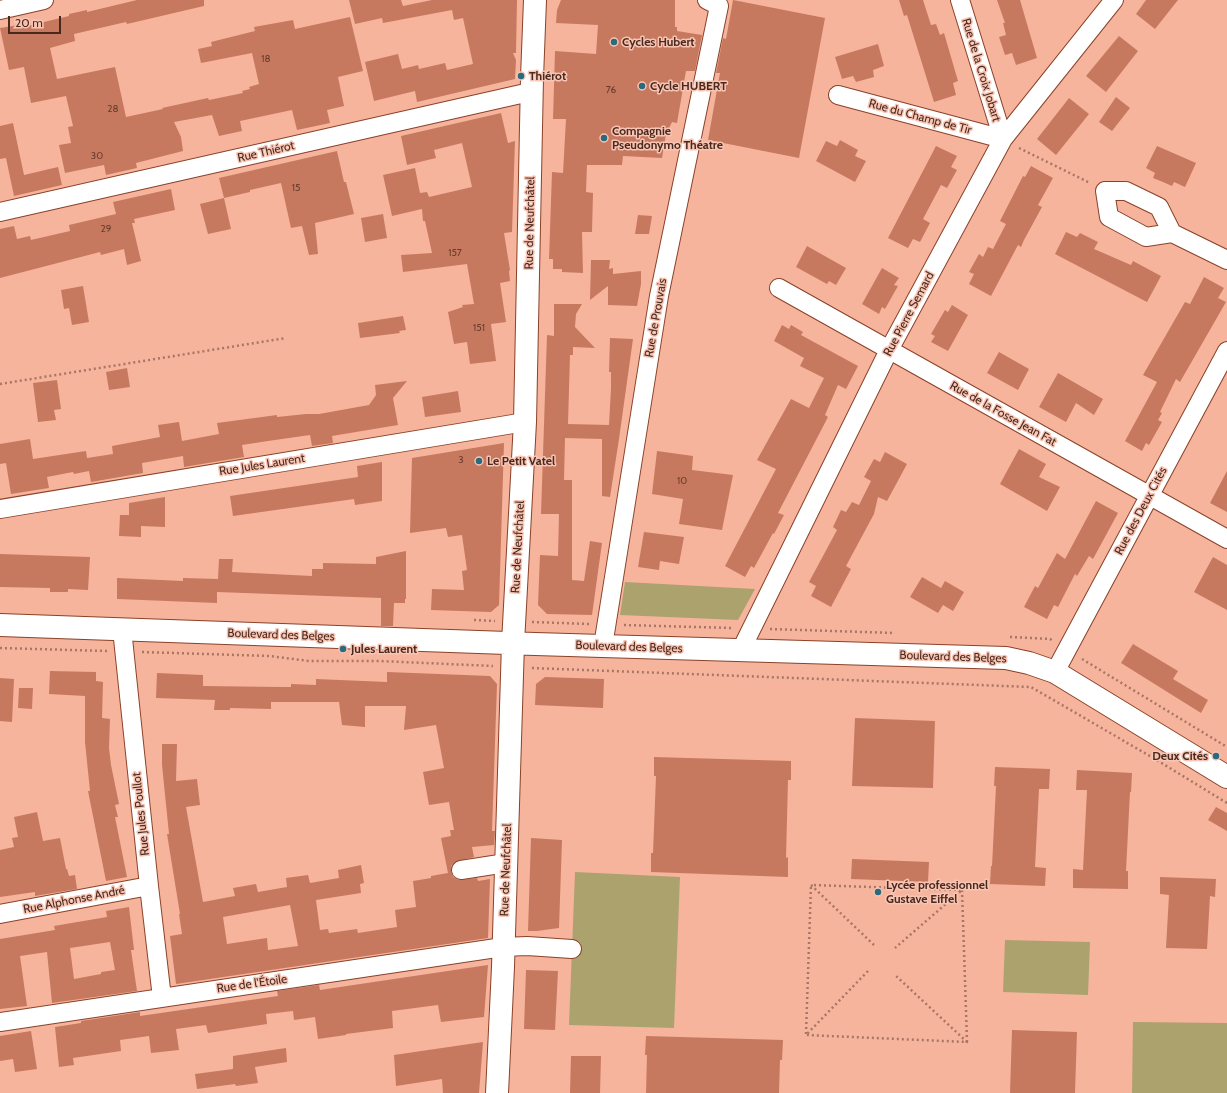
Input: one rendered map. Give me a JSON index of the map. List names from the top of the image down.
{
  "streets": {
    "main road": ["Rue de Neufchâtel", "Boulevard des Belges"],
    "street": [
      "Rue de la Croix Jobart",
      "Rue du Champ de Tir",
      "Rue Thiérot",
      "Rue Pierre Semard",
      "Rue de Prouvais",
      "Rue de la Fosse Jean Fat",
      "Rue Jules Laurent",
      "Rue des Deux Cités",
      "Rue Jules Poullot",
      "Rue Alphonse André",
      "Rue de l'Étoile"
    ]
  },
  "crossings": [
    ["Rue de la Croix Jobart", "Rue du Champ de Tir"],
    ["Rue de la Croix Jobart", "Rue Pierre Semard"],
    ["Rue du Champ de Tir", "Rue Pierre Semard"],
    ["Rue Thiérot", "Rue de Neufchâtel"],
    ["Rue de Neufchâtel", "Rue Jules Laurent"],
    ["Rue de Neufchâtel", "Boulevard des Belges"],
    ["Rue de Neufchâtel", "Rue de l'Étoile"],
    ["Rue Pierre Semard", "Rue de la Fosse Jean Fat"],
    ["Rue Pierre Semard", "Boulevard des Belges"],
    ["Rue de Prouvais", "Boulevard des Belges"],
    ["Rue de la Fosse Jean Fat", "Rue des Deux Cités"],
    ["Rue des Deux Cités", "Boulevard des Belges"],
    ["Boulevard des Belges", "Rue Jules Poullot"],
    ["Rue Jules Poullot", "Rue Alphonse André"],
    ["Rue Jules Poullot", "Rue de l'Étoile"]
  ],
  "places": [
    "Cycles Hubert",
    "Thiérot",
    "Cycle HUBERT",
    "Compagnie Pseudonymo Théatre",
    "Le Petit Vatel",
    "Jules Laurent",
    "Deux Cités",
    "Lycée professionnel Gustave Eiffel"
  ],
  "house_numbers": [
    "18",
    "76",
    "28",
    "30",
    "15",
    "29",
    "157",
    "151",
    "3",
    "10"
  ],
  "scale_bar": "20 m"
}
